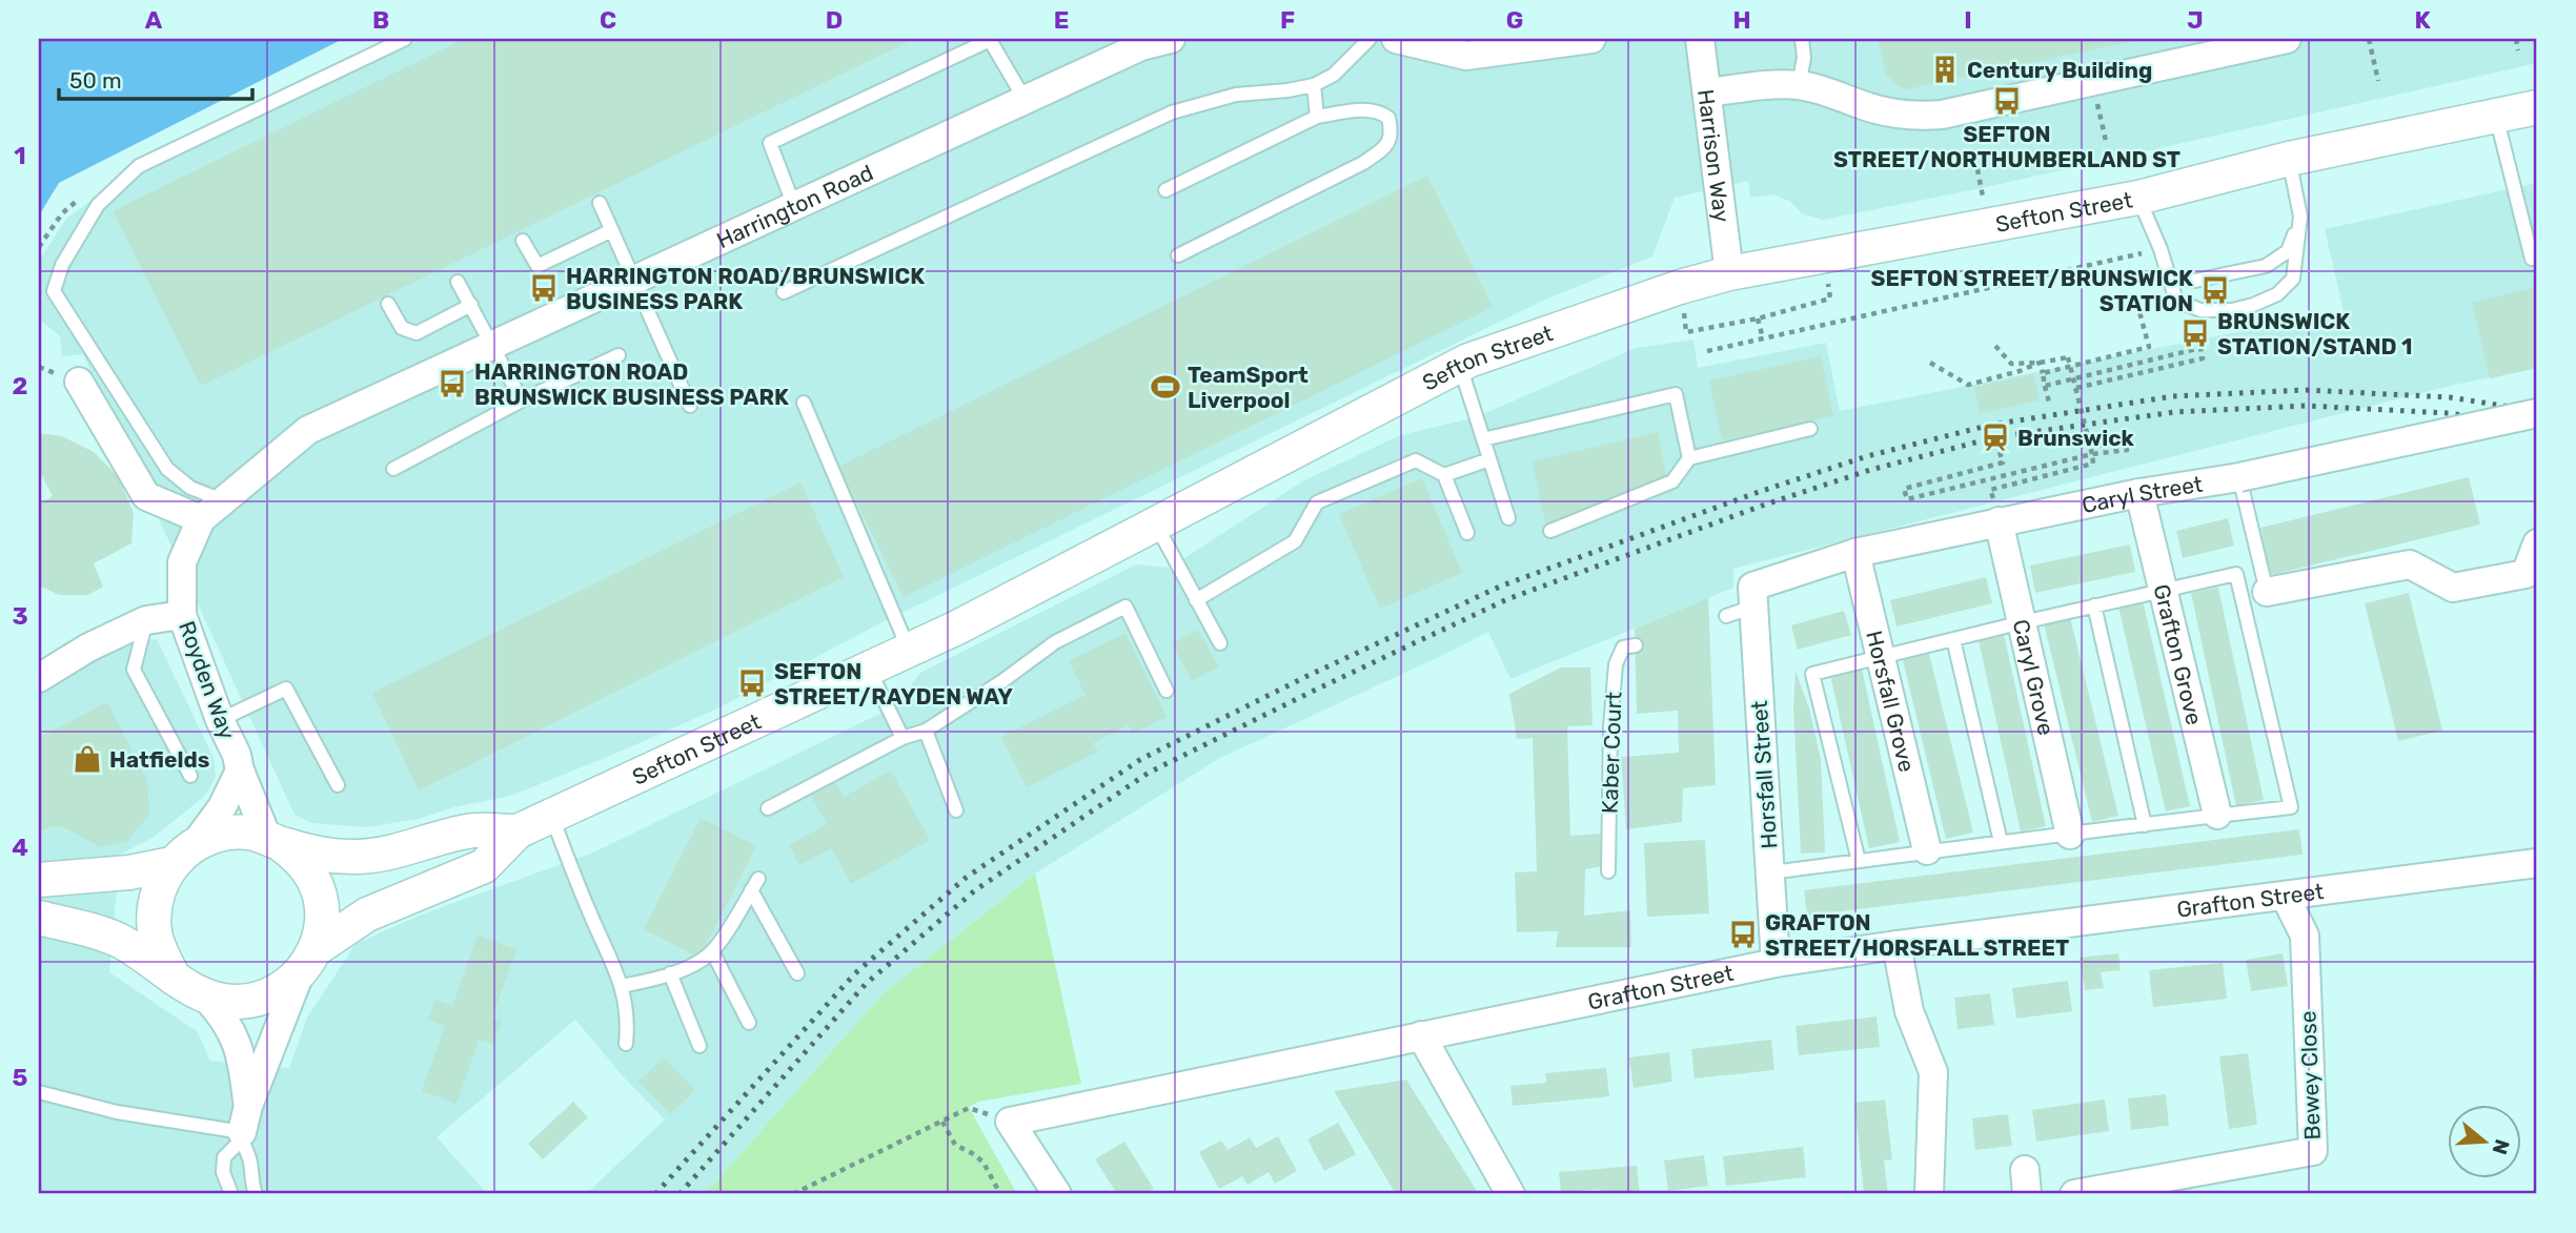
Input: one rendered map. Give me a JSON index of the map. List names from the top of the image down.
{
  "streets": {
    "street": [
      "Harrison Way",
      "Harrington Road",
      "Sefton Street",
      "Caryl Street",
      "Grafton Grove",
      "Caryl Grove",
      "Royden Way",
      "Horsfall Grove",
      "Horsfall Street",
      "Grafton Street",
      "Bewey Close"
    ],
    "lane": ["Kaber Court"]
  },
  "crossings": [
    ["Harrison Way", "Sefton Street"],
    ["Harrington Road", "Royden Way"],
    ["Sefton Street", "Royden Way"],
    ["Caryl Street", "Grafton Grove"],
    ["Caryl Street", "Caryl Grove"],
    ["Caryl Street", "Horsfall Grove"],
    ["Caryl Street", "Horsfall Street"],
    ["Horsfall Street", "Grafton Street"],
    ["Grafton Street", "Bewey Close"]
  ],
  "places": {
    "building": ["Century Building"],
    "bus stop": [
      "SEFTON STREET/NORTHUMBERLAND ST",
      "HARRINGTON ROAD/BRUNSWICK BUSINESS PARK",
      "SEFTON STREET/BRUNSWICK STATION",
      "BRUNSWICK STATION/STAND 1",
      "HARRINGTON ROAD BRUNSWICK BUSINESS PARK",
      "SEFTON STREET/RAYDEN WAY",
      "GRAFTON STREET/HORSFALL STREET"
    ],
    "sports": ["TeamSport Liverpool"],
    "station": ["Brunswick"],
    "shop": ["Hatfields"]
  },
  "scale_bar": "50 m",
  "north": "right",
  "grid": {
    "columns": [
      "A",
      "B",
      "C",
      "D",
      "E",
      "F",
      "G",
      "H",
      "I",
      "J",
      "K"
    ],
    "rows": [
      "1",
      "2",
      "3",
      "4",
      "5"
    ]
  }
}
